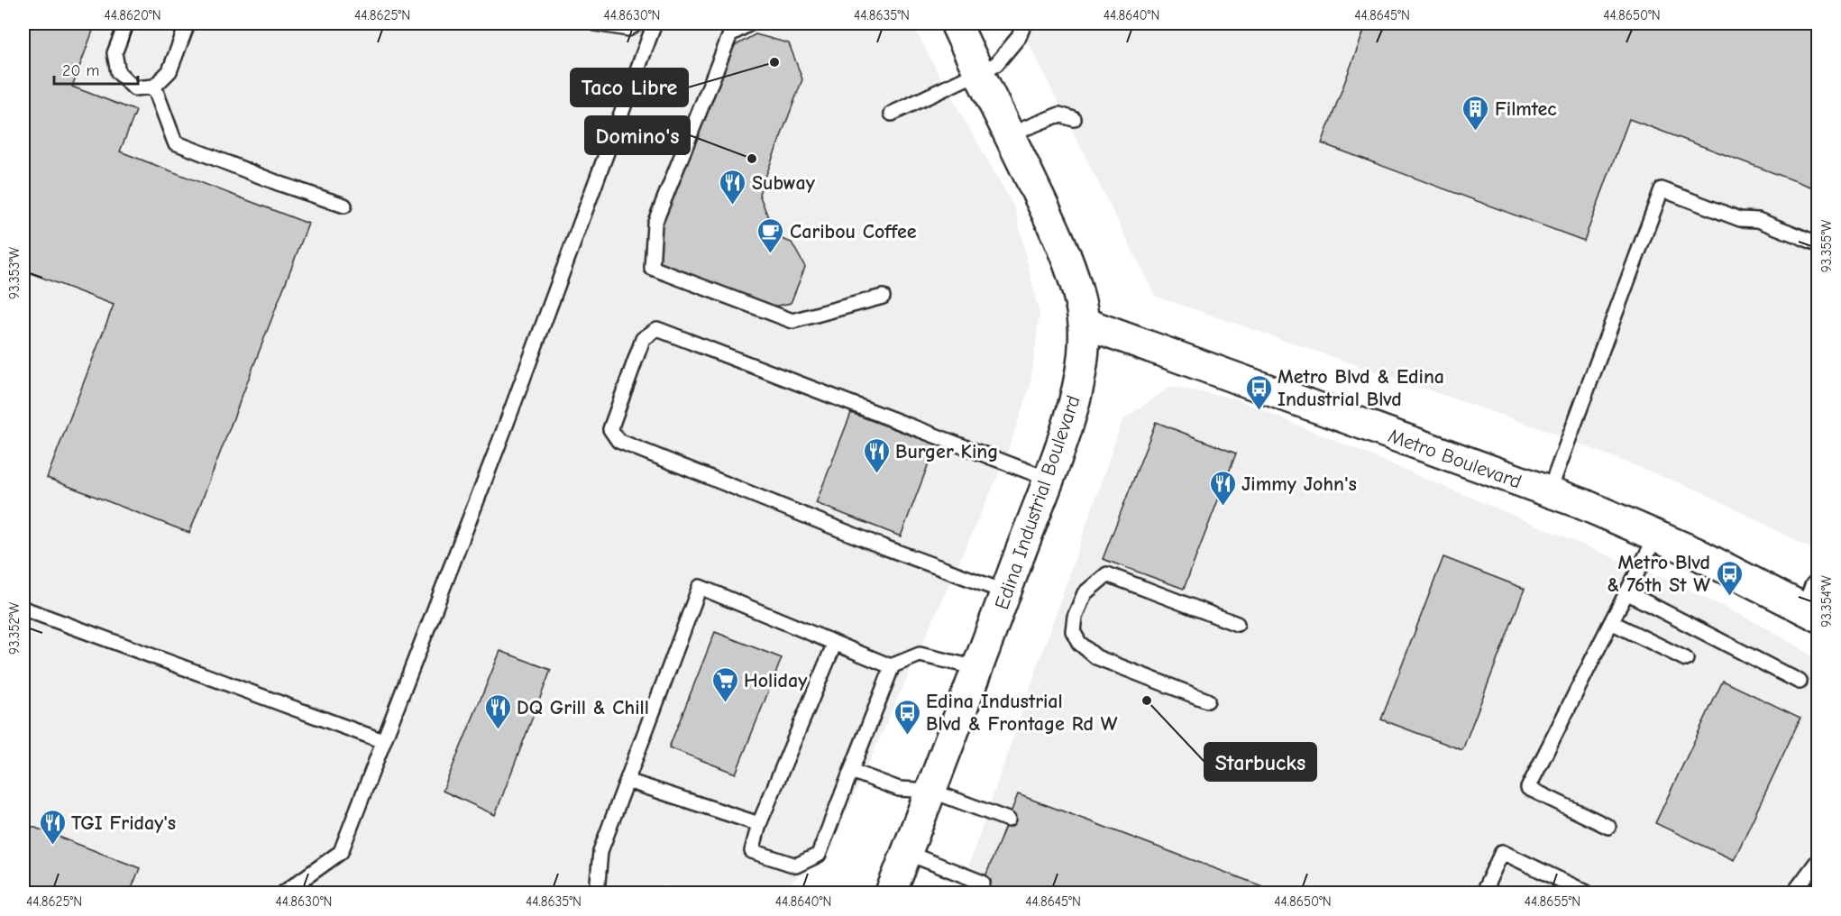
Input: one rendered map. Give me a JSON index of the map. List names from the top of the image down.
{
  "streets": {
    "street": ["Metro Boulevard", "Edina Industrial Boulevard"]
  },
  "crossings": [
    ["Metro Boulevard", "Edina Industrial Boulevard"]
  ],
  "places": {
    "other": ["Taco Libre", "Domino's", "Starbucks"],
    "building": ["Filmtec"],
    "restaurant": [
      "Subway",
      "Burger King",
      "Jimmy John's",
      "DQ Grill & Chill",
      "TGI Friday's"
    ],
    "cafe": ["Caribou Coffee"],
    "bus stop": ["Metro Blvd & Edina Industrial Blvd", "Metro Blvd & 76th St W", "Edina Industrial Blvd & Frontage Rd W"],
    "supermarket": ["Holiday"]
  },
  "scale_bar": "20 m",
  "coordinates": [
    "44.8620°N",
    "44.8625°N",
    "44.8630°N",
    "44.8635°N",
    "44.8640°N",
    "44.8645°N",
    "44.8650°N",
    "93.355°W",
    "93.353°W",
    "93.354°W",
    "93.352°W",
    "44.8655°N"
  ]
}
